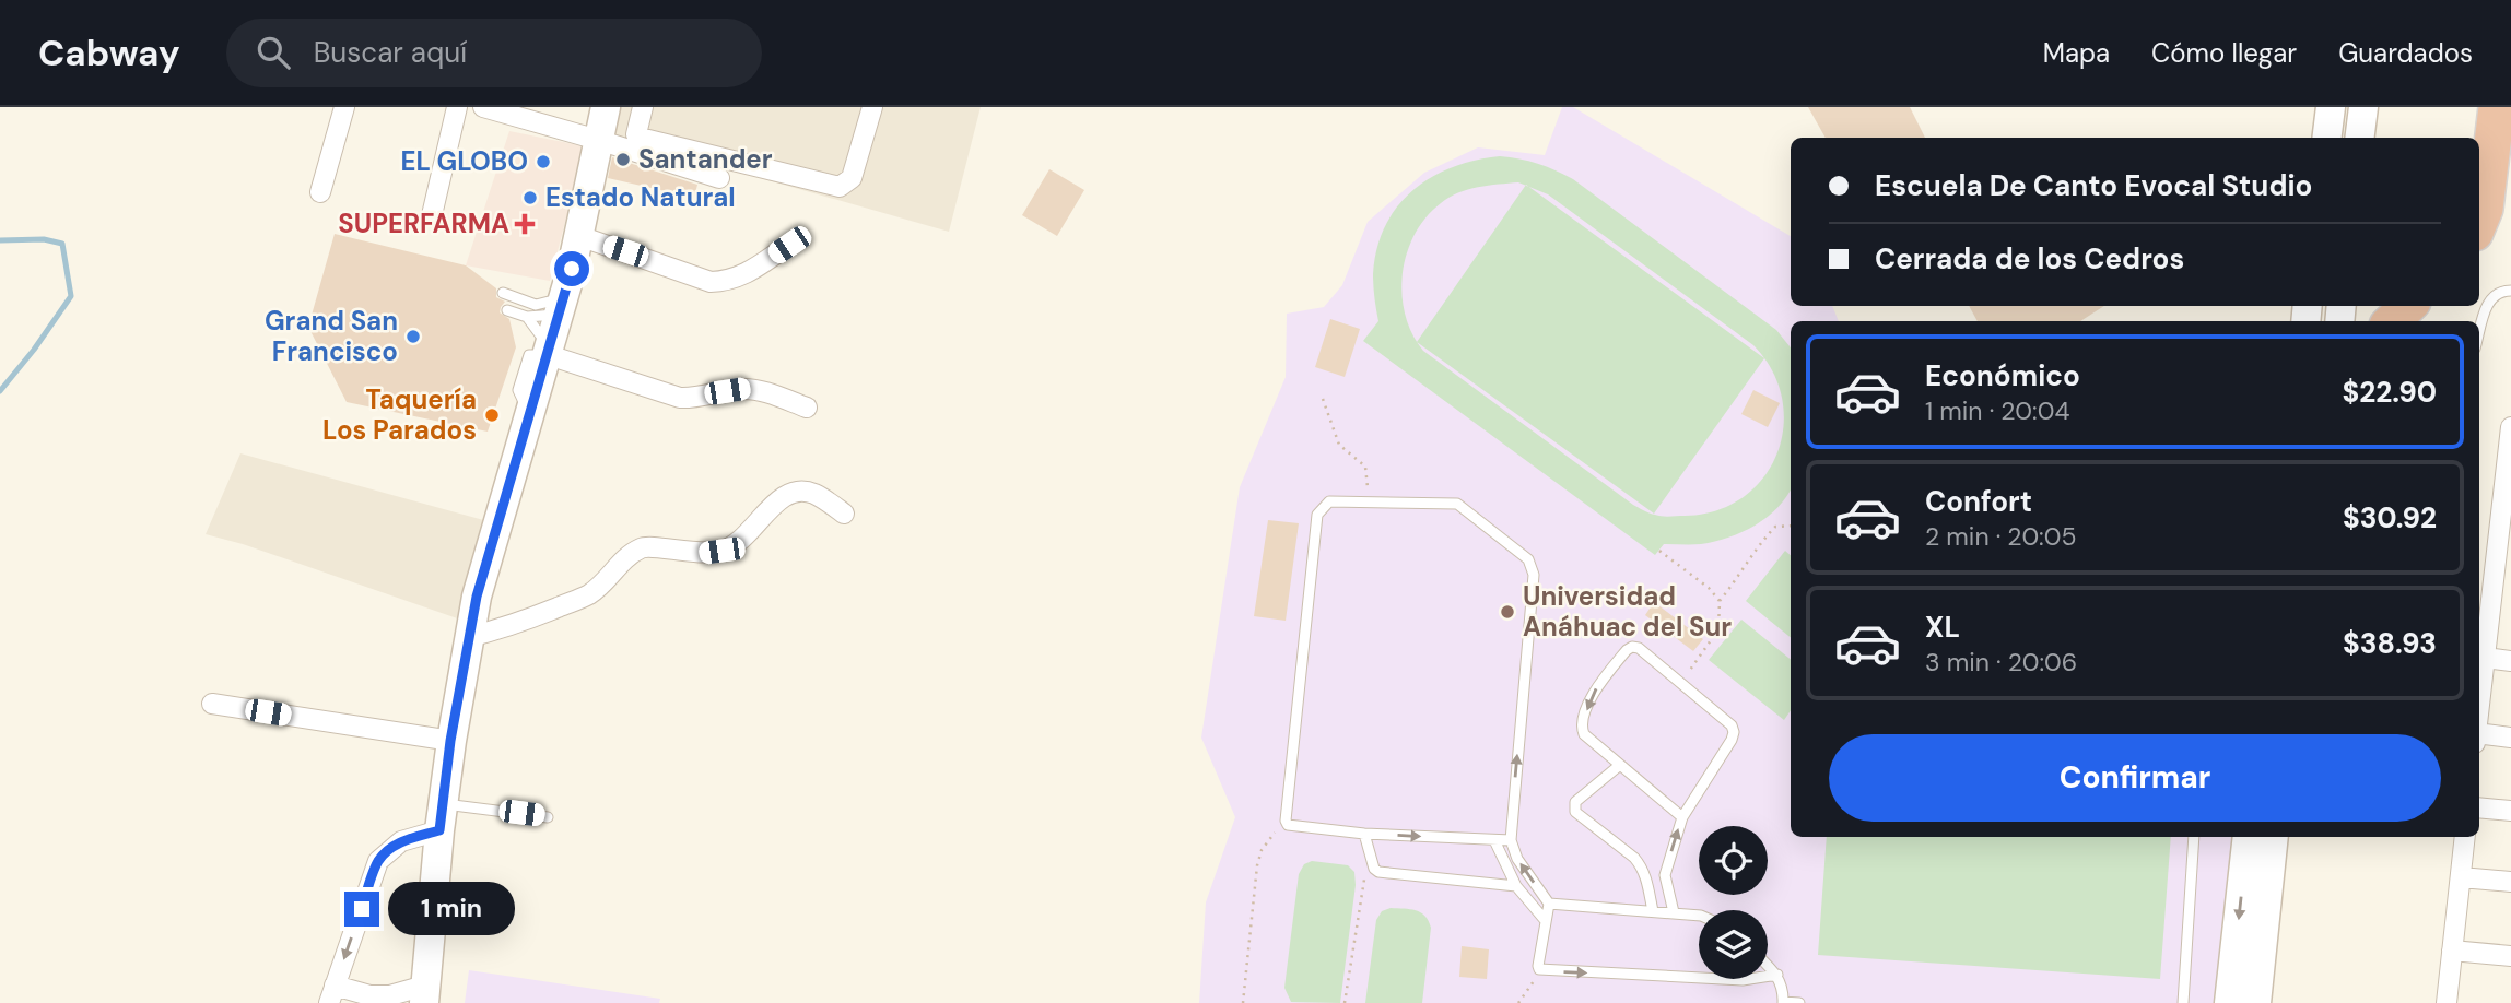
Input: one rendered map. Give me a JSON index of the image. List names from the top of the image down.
{
  "places": {
    "other": [
      "Santander",
      "EL GLOBO",
      "Estado Natural",
      "Grand San Francisco",
      "Taquería Los Parados",
      "Universidad Anáhuac del Sur"
    ],
    "health": ["SUPERFARMA"]
  },
  "page": {
    "header": "Cabway",
    "search": "Buscar aquí",
    "nav": ["Mapa", "Cómo llegar", "Guardados"],
    "banner": ["Escuela De Canto Evocal Studio", "Cerrada de los Cedros"],
    "list": [
      {
        "name": "Económico",
        "note": "1 min · 20:04",
        "value": "$22.90"
      },
      {
        "name": "Confort",
        "note": "2 min · 20:05",
        "value": "$30.92"
      },
      {
        "name": "XL",
        "note": "3 min · 20:06",
        "value": "$38.93"
      }
    ],
    "buttons": "Confirmar",
    "bubble": "1 min"
  }
}
